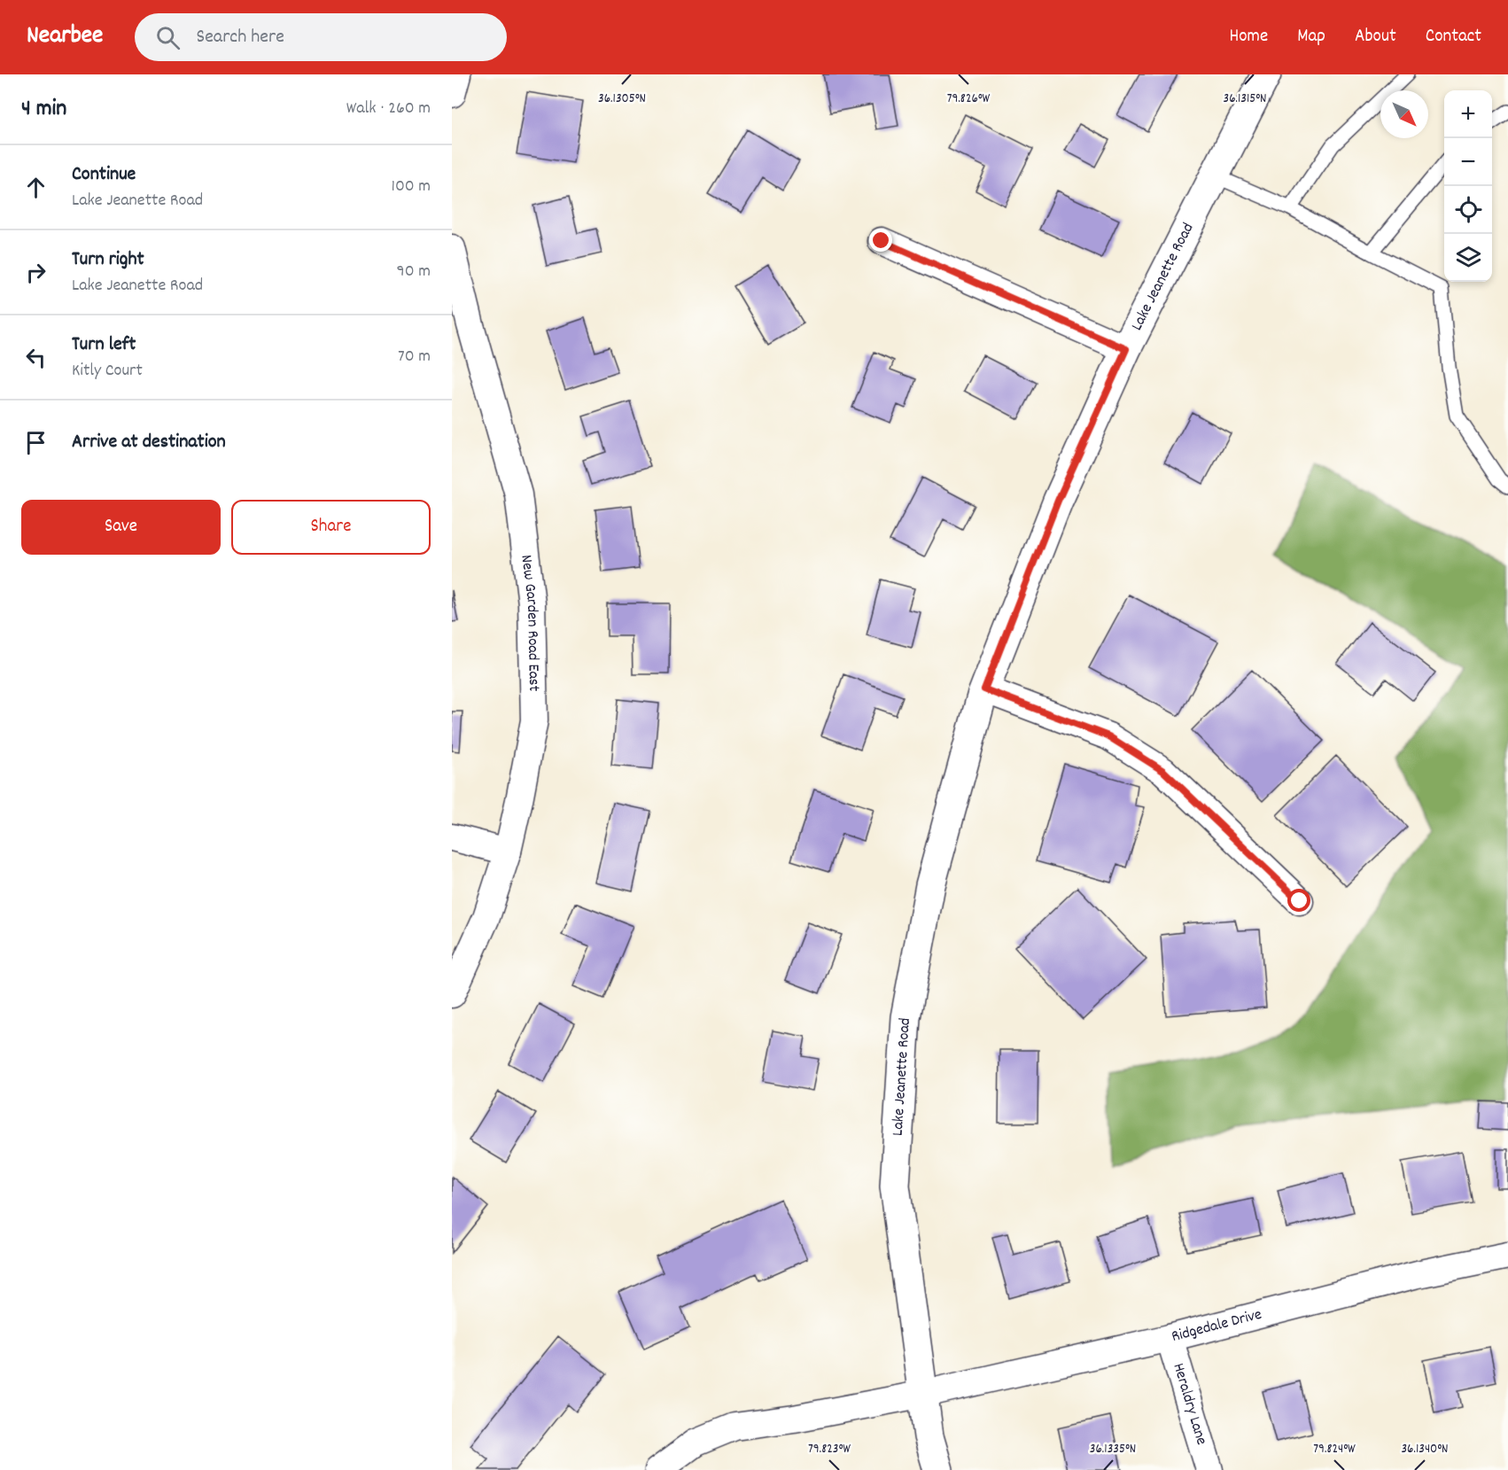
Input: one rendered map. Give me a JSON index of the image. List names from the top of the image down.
{
  "streets": {
    "street": [
      "Lake Jeanette Road",
      "New Garden Road East",
      "Ridgedale Drive",
      "Heraldry Lane"
    ]
  },
  "crossings": [
    ["Lake Jeanette Road", "Ridgedale Drive"],
    ["Ridgedale Drive", "Heraldry Lane"]
  ],
  "north": "bottom right",
  "page": {
    "header": "Nearbee",
    "search": "Search here",
    "nav": [
      "Home",
      "Map",
      "About",
      "Contact"
    ],
    "heading": ["4 min", "Walk · 260 m"],
    "map_buttons": ["+", "−"],
    "list": [
      ["Continue", "Lake Jeanette Road", "100 m"],
      ["Turn right", "Lake Jeanette Road", "90 m"],
      ["Turn left", "Kitly Court", "70 m"],
      "Arrive at destination"
    ],
    "buttons": ["Save", "Share"]
  },
  "coordinates": [
    "36.1305°N",
    "79.826°W",
    "36.1315°N",
    "79.823°W",
    "36.1335°N",
    "79.824°W",
    "36.1340°N"
  ]
}
